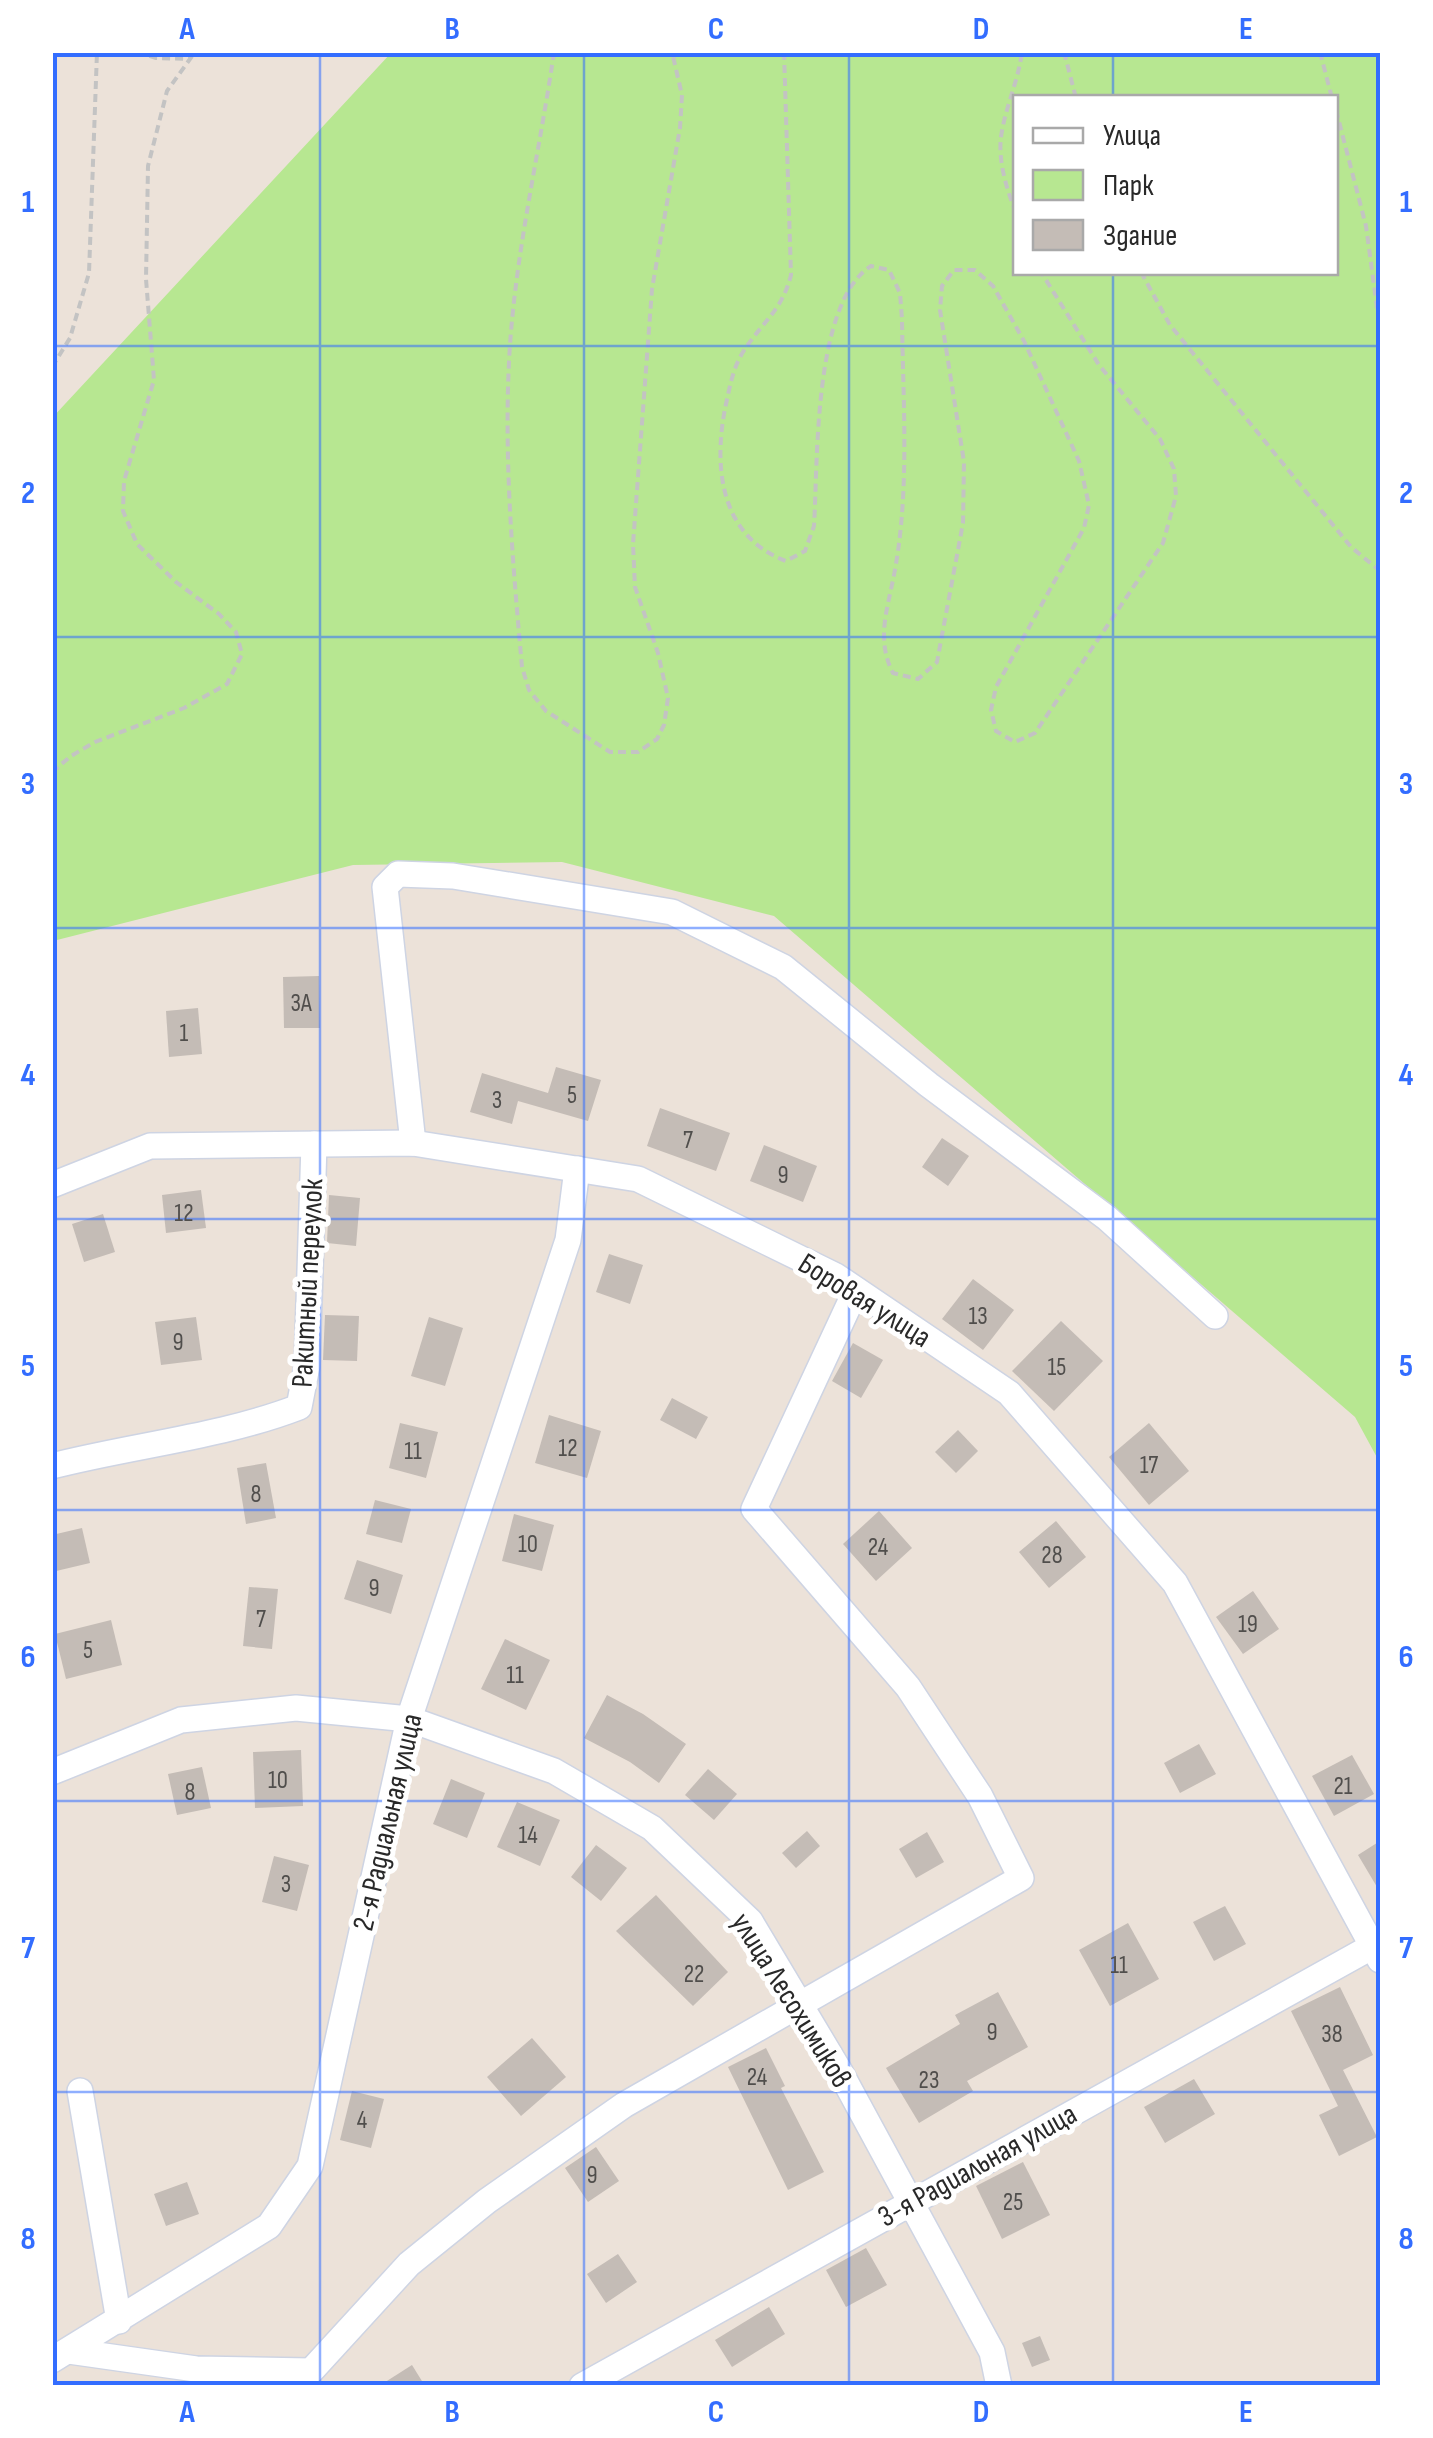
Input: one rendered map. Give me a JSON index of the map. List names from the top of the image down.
{
  "streets": {
    "street": [
      "Ракитный переулок",
      "Боровая улица",
      "2-я Радиальная улица",
      "улица Лесохимиков",
      "3-я Радиальная улица"
    ]
  },
  "crossings": [
    ["Ракитный переулок", "Боровая улица"],
    ["Боровая улица", "2-я Радиальная улица"],
    ["Боровая улица", "3-я Радиальная улица"],
    ["2-я Радиальная улица", "улица Лесохимиков"],
    ["улица Лесохимиков", "3-я Радиальная улица"]
  ],
  "house_numbers": [
    "3А",
    "1",
    "5",
    "3",
    "7",
    "9",
    "12",
    "13",
    "9",
    "15",
    "12",
    "11",
    "17",
    "8",
    "10",
    "24",
    "28",
    "9",
    "7",
    "19",
    "5",
    "11",
    "10",
    "21",
    "8",
    "14",
    "3",
    "11",
    "22",
    "9",
    "38",
    "24",
    "23",
    "4",
    "9",
    "25"
  ],
  "legend": ["Улица", "Парк", "Здание"],
  "grid": {
    "columns": [
      "A",
      "B",
      "C",
      "D",
      "E"
    ],
    "rows": [
      "1",
      "2",
      "3",
      "4",
      "5",
      "6",
      "7",
      "8"
    ]
  }
}
